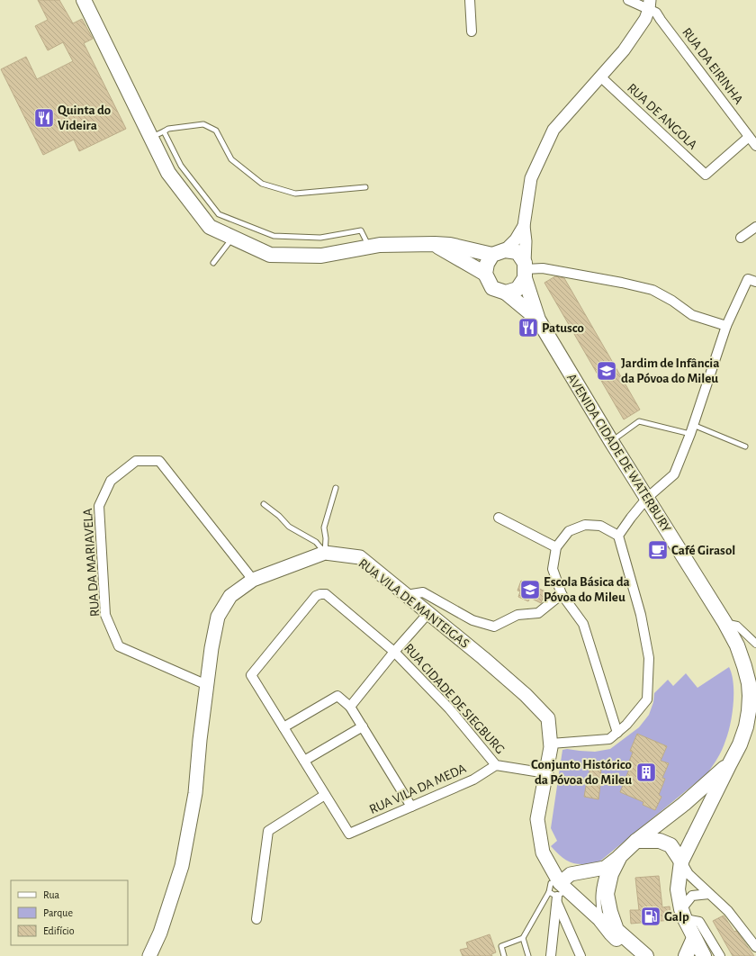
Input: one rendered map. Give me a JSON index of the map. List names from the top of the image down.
{
  "streets": {
    "main road": ["AVENIDA CIDADE DE WATERBURY", "RUA VILA DE MANTEIGAS"],
    "street": [
      "RUA DA EIRINHA",
      "RUA DE ANGOLA",
      "RUA DA MARIAVELA",
      "RUA CIDADE DE SIEGBURG",
      "RUA VILA DA MEDA"
    ]
  },
  "crossings": [
    ["RUA DA EIRINHA", "RUA DE ANGOLA"],
    ["RUA DA MARIAVELA", "RUA VILA DE MANTEIGAS"],
    ["RUA VILA DE MANTEIGAS", "RUA CIDADE DE SIEGBURG"],
    ["RUA CIDADE DE SIEGBURG", "RUA VILA DA MEDA"]
  ],
  "places": {
    "restaurant": ["Quinta do Videira", "Patusco"],
    "school or university": ["Jardim de Infância da Póvoa do Mileu", "Escola Básica da Póvoa do Mileu"],
    "cafe": ["Café Girasol"],
    "building": ["Conjunto Histórico da Póvoa do Mileu"],
    "fuel station": ["Galp"]
  },
  "legend": ["Rua", "Parque", "Edifício"]
}
